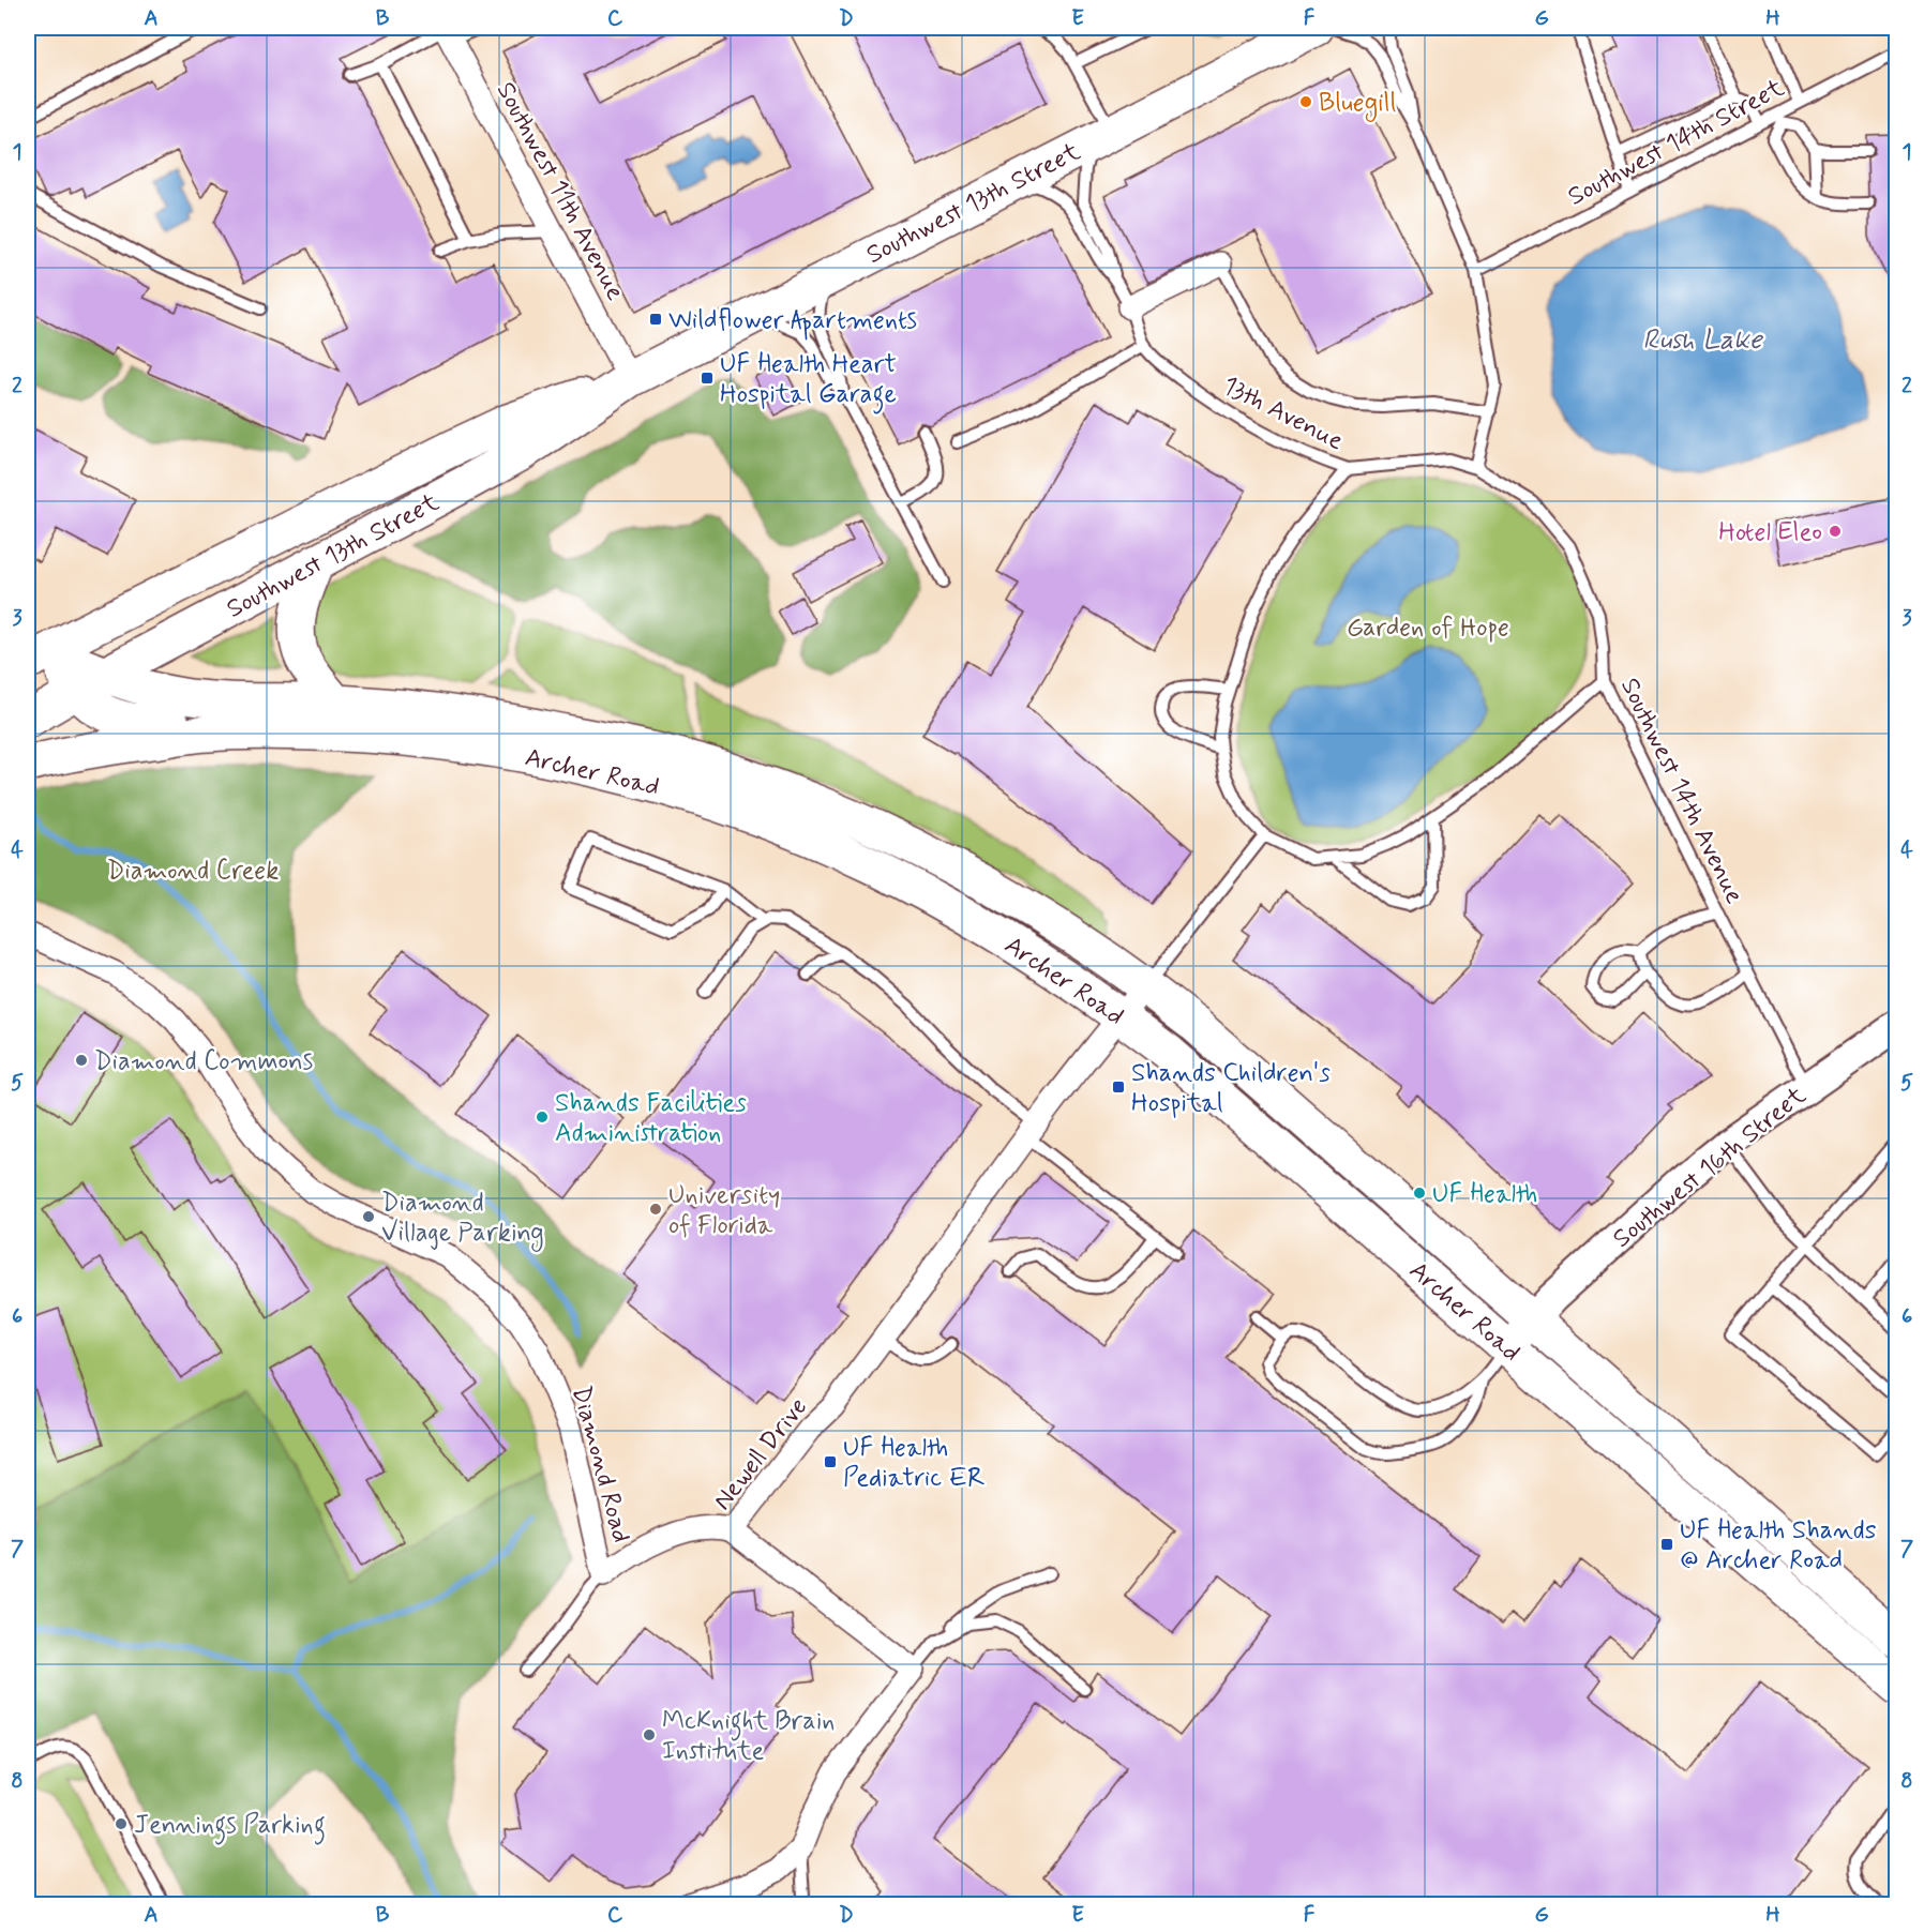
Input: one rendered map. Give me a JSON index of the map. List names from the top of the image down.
{
  "streets": {
    "main road": ["Southwest 13th Street", "Archer Road"],
    "street": [
      "Southwest 11th Avenue",
      "Southwest 16th Street",
      "Newell Drive",
      "Diamond Road"
    ],
    "lane": ["Southwest 14th Street", "13th Avenue", "Southwest 14th Avenue"]
  },
  "crossings": [
    ["Southwest 11th Avenue", "Southwest 13th Street"],
    ["Southwest 13th Street", "13th Avenue"],
    ["Southwest 13th Street", "Archer Road"],
    ["13th Avenue", "Southwest 14th Avenue"],
    ["Archer Road", "Southwest 16th Street"],
    ["Archer Road", "Newell Drive"],
    ["Southwest 14th Avenue", "Southwest 16th Street"]
  ],
  "water": ["Rush Lake"],
  "parks": ["Garden of Hope", "Diamond Creek"],
  "places": {
    "other": [
      "Bluegill",
      "Hotel Eleo",
      "Diamond Commons",
      "Shands Facilities Administration",
      "UF Health",
      "University of Florida",
      "Diamond Village Parking",
      "McKnight Brain Institute",
      "Jennings Parking"
    ],
    "transit": [
      "Wildflower Apartments",
      "UF Health Heart Hospital Garage",
      "Shands Children's Hospital",
      "UF Health Pediatric ER",
      "UF Health Shands @ Archer Road"
    ]
  },
  "grid": {
    "columns": [
      "A",
      "B",
      "C",
      "D",
      "E",
      "F",
      "G",
      "H"
    ],
    "rows": [
      "1",
      "2",
      "3",
      "4",
      "5",
      "6",
      "7",
      "8"
    ]
  }
}
